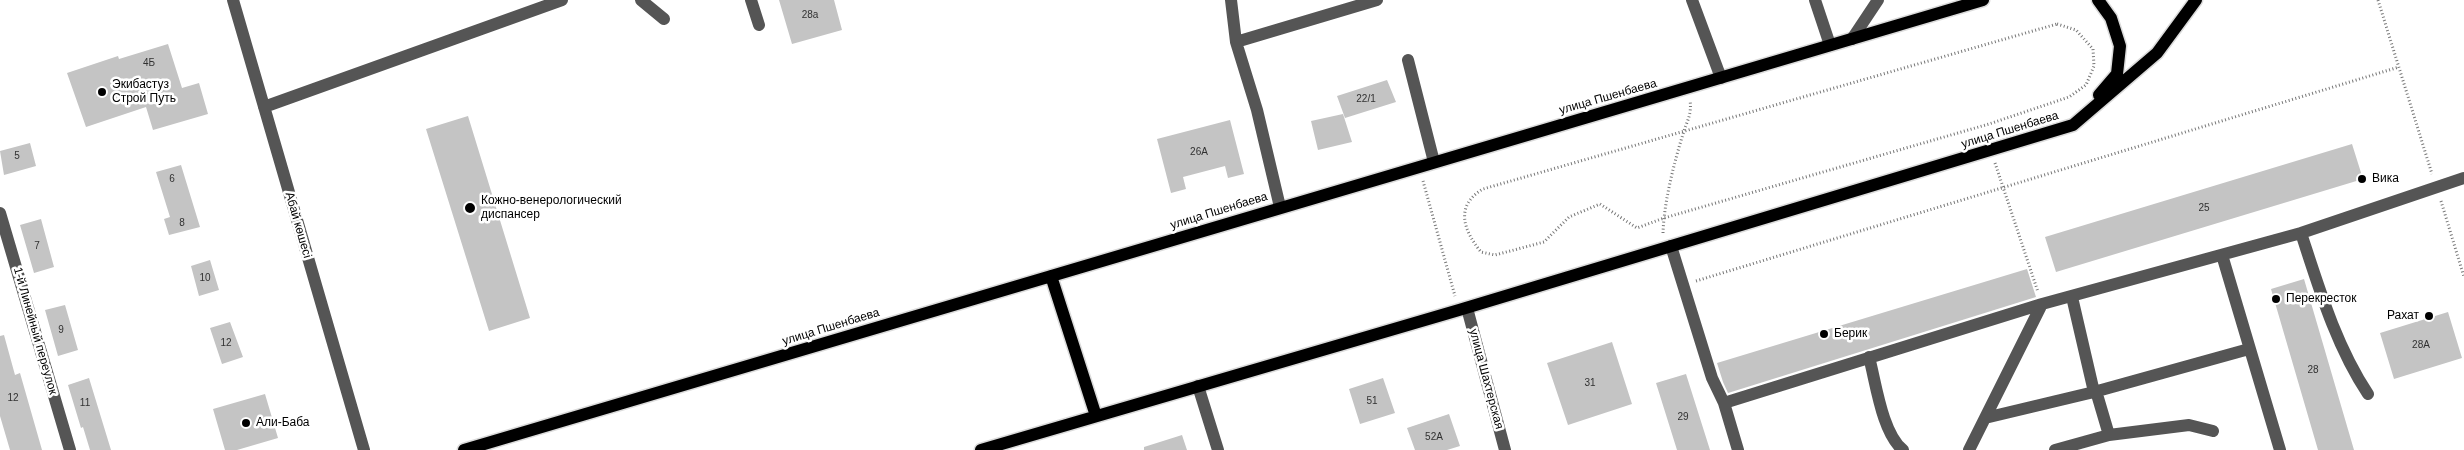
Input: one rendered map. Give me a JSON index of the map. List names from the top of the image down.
{
  "streets": {
    "main road": ["улица Пшенбаева"],
    "street": ["Абай көшесі", "1-й Линейный переулок", "улица Шахтерская"]
  },
  "crossings": [
    ["улица Пшенбаева", "улица Шахтерская"]
  ],
  "places": [
    "Экибастуз Строй Путь",
    "Вика",
    "Кожно-венерологический диспансер",
    "Перекресток",
    "Рахат",
    "Берик",
    "Али-Баба"
  ],
  "house_numbers": [
    "28а",
    "4Б",
    "22/1",
    "26А",
    "5",
    "6",
    "25",
    "8",
    "7",
    "10",
    "9",
    "12",
    "28А",
    "28",
    "31",
    "12",
    "51",
    "11",
    "29",
    "52А"
  ]
}
